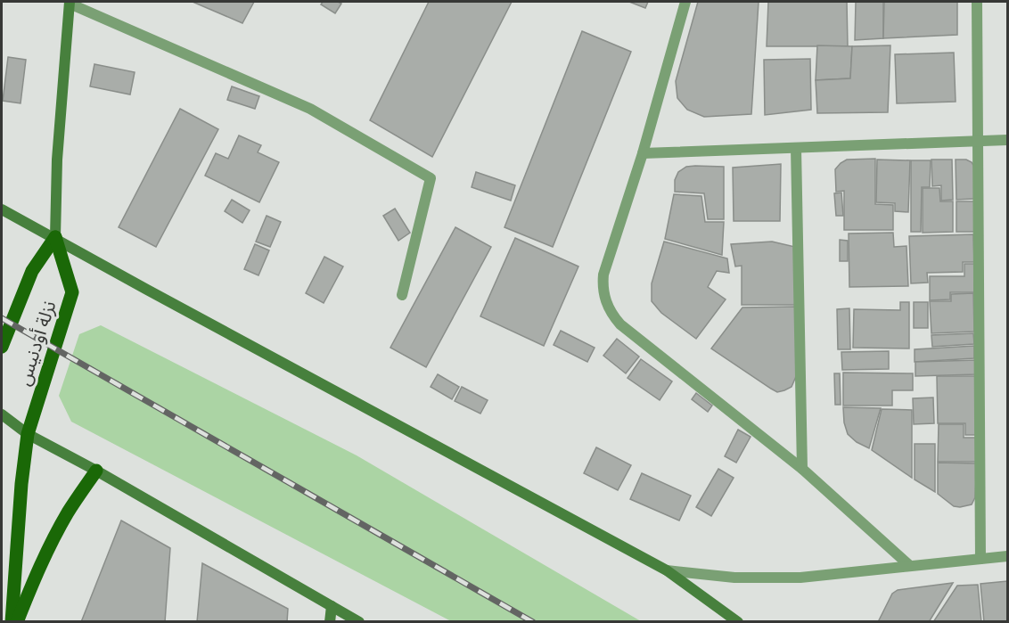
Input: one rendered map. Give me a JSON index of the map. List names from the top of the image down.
{
  "streets": {
    "main road": ["نزلة أودنيس"]
  }
}
